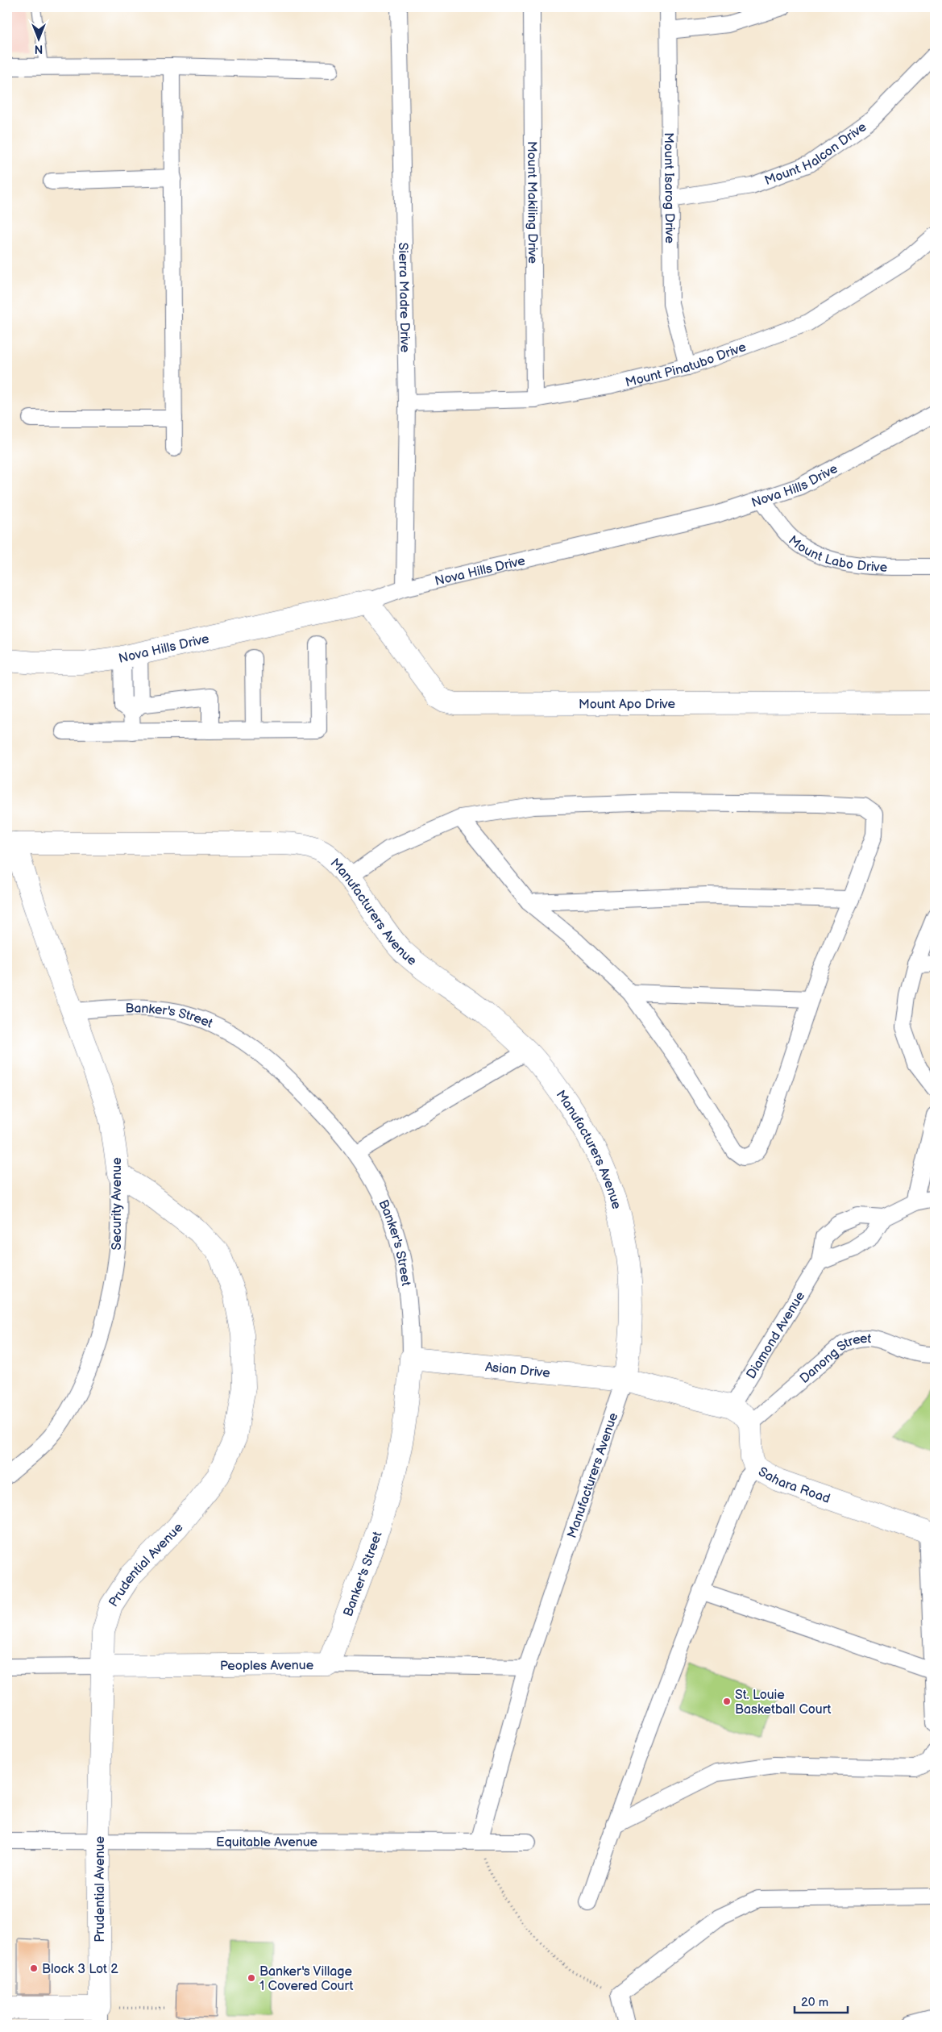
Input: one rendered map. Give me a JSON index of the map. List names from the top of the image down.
{
  "streets": {
    "street": [
      "Mount Halcon Drive",
      "Mount Isarog Drive",
      "Mount Makiling Drive",
      "Sierra Madre Drive",
      "Mount Pinatubo Drive",
      "Nova Hills Drive",
      "Mount Labo Drive",
      "Mount Apo Drive",
      "Manufacturers Avenue",
      "Banker's Street",
      "Security Avenue",
      "Diamond Avenue",
      "Danong Street",
      "Asian Drive",
      "Sahara Road",
      "Prudential Avenue",
      "Peoples Avenue",
      "Equitable Avenue"
    ]
  },
  "crossings": [
    ["Mount Halcon Drive", "Mount Isarog Drive"],
    ["Mount Isarog Drive", "Mount Pinatubo Drive"],
    ["Mount Makiling Drive", "Mount Pinatubo Drive"],
    ["Sierra Madre Drive", "Mount Pinatubo Drive"],
    ["Sierra Madre Drive", "Nova Hills Drive"],
    ["Nova Hills Drive", "Mount Labo Drive"],
    ["Nova Hills Drive", "Mount Apo Drive"],
    ["Manufacturers Avenue", "Security Avenue"],
    ["Manufacturers Avenue", "Asian Drive"],
    ["Manufacturers Avenue", "Peoples Avenue"],
    ["Manufacturers Avenue", "Equitable Avenue"],
    ["Banker's Street", "Security Avenue"],
    ["Banker's Street", "Asian Drive"],
    ["Banker's Street", "Peoples Avenue"],
    ["Security Avenue", "Prudential Avenue"],
    ["Danong Street", "Sahara Road"],
    ["Prudential Avenue", "Peoples Avenue"],
    ["Prudential Avenue", "Equitable Avenue"]
  ],
  "places": ["St. Louie Basketball Court", "Block 3 Lot 2", "Banker's Village 1 Covered Court"],
  "scale_bar": "20 m",
  "north": "bottom"
}
